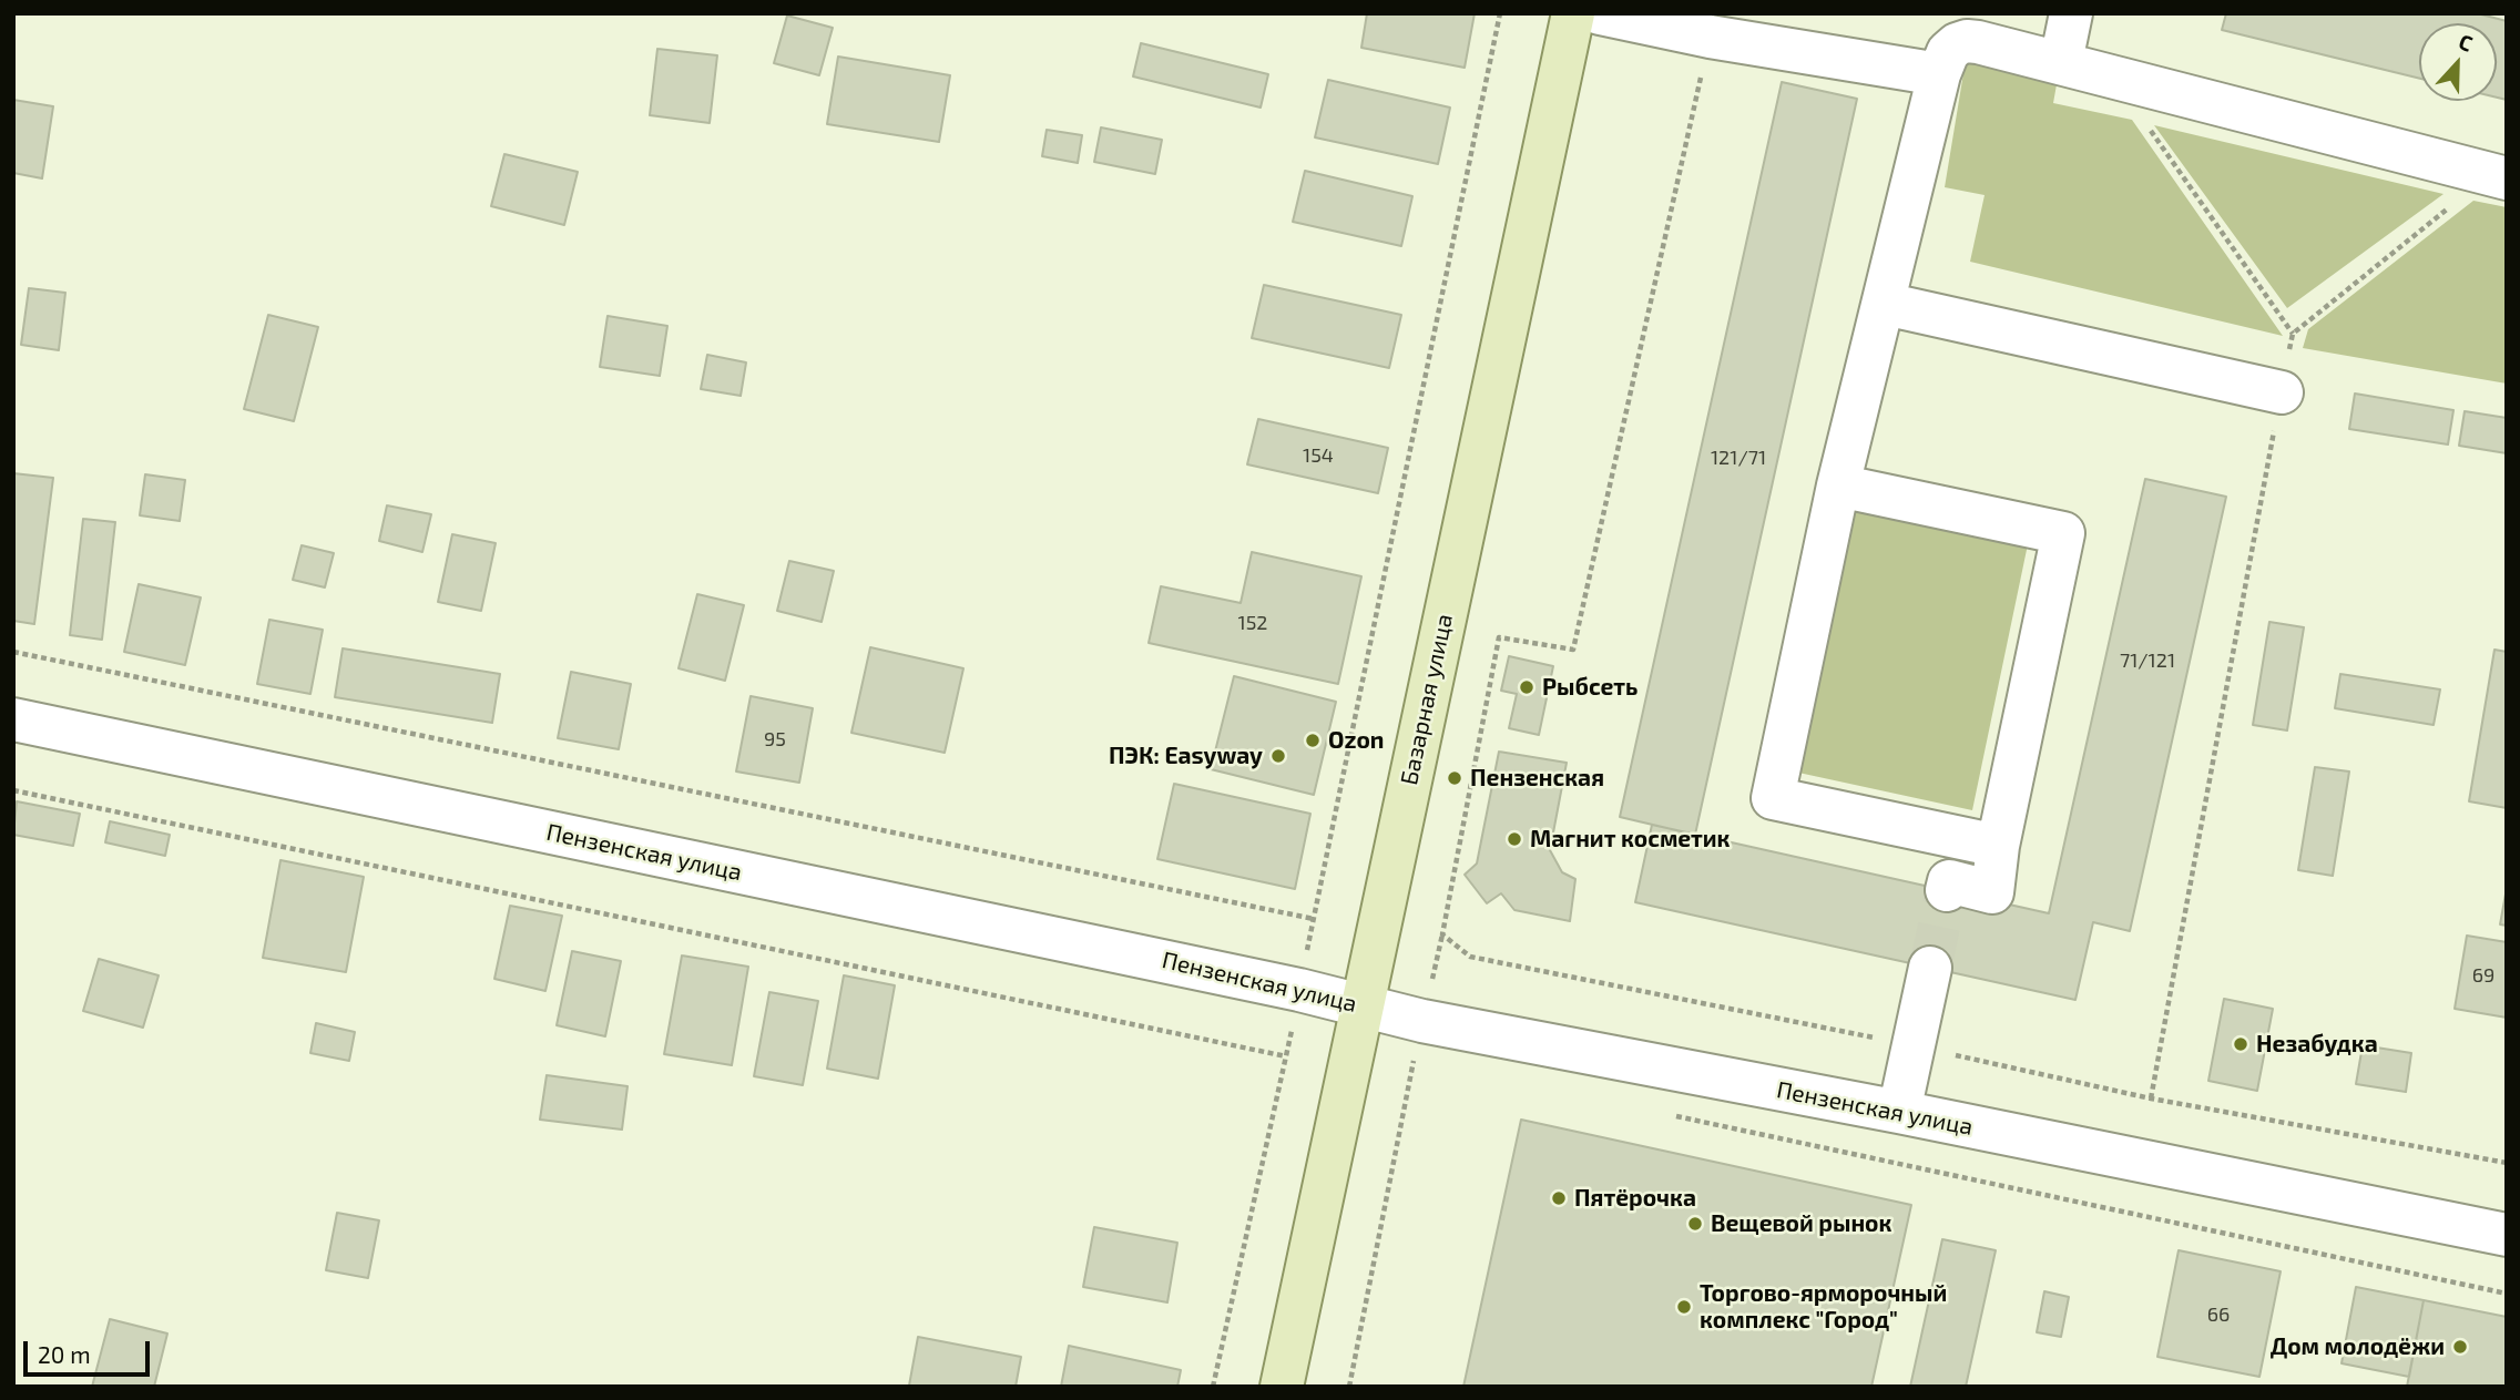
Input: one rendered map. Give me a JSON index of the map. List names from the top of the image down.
{
  "streets": {
    "main road": ["Базарная улица"],
    "street": ["Пензенская улица"]
  },
  "crossings": [
    ["Базарная улица", "Пензенская улица"]
  ],
  "places": [
    "Рыбсеть",
    "Ozon",
    "ПЭК: Easyway",
    "Пензенская",
    "Магнит косметик",
    "Незабудка",
    "Пятёрочка",
    "Вещевой рынок",
    "Торгово-ярморочный комплекс \"Город\"",
    "Дом молодёжи"
  ],
  "house_numbers": [
    "154",
    "121/71",
    "152",
    "71/121",
    "95",
    "69",
    "66"
  ],
  "scale_bar": "20 m",
  "north": "top"
}
